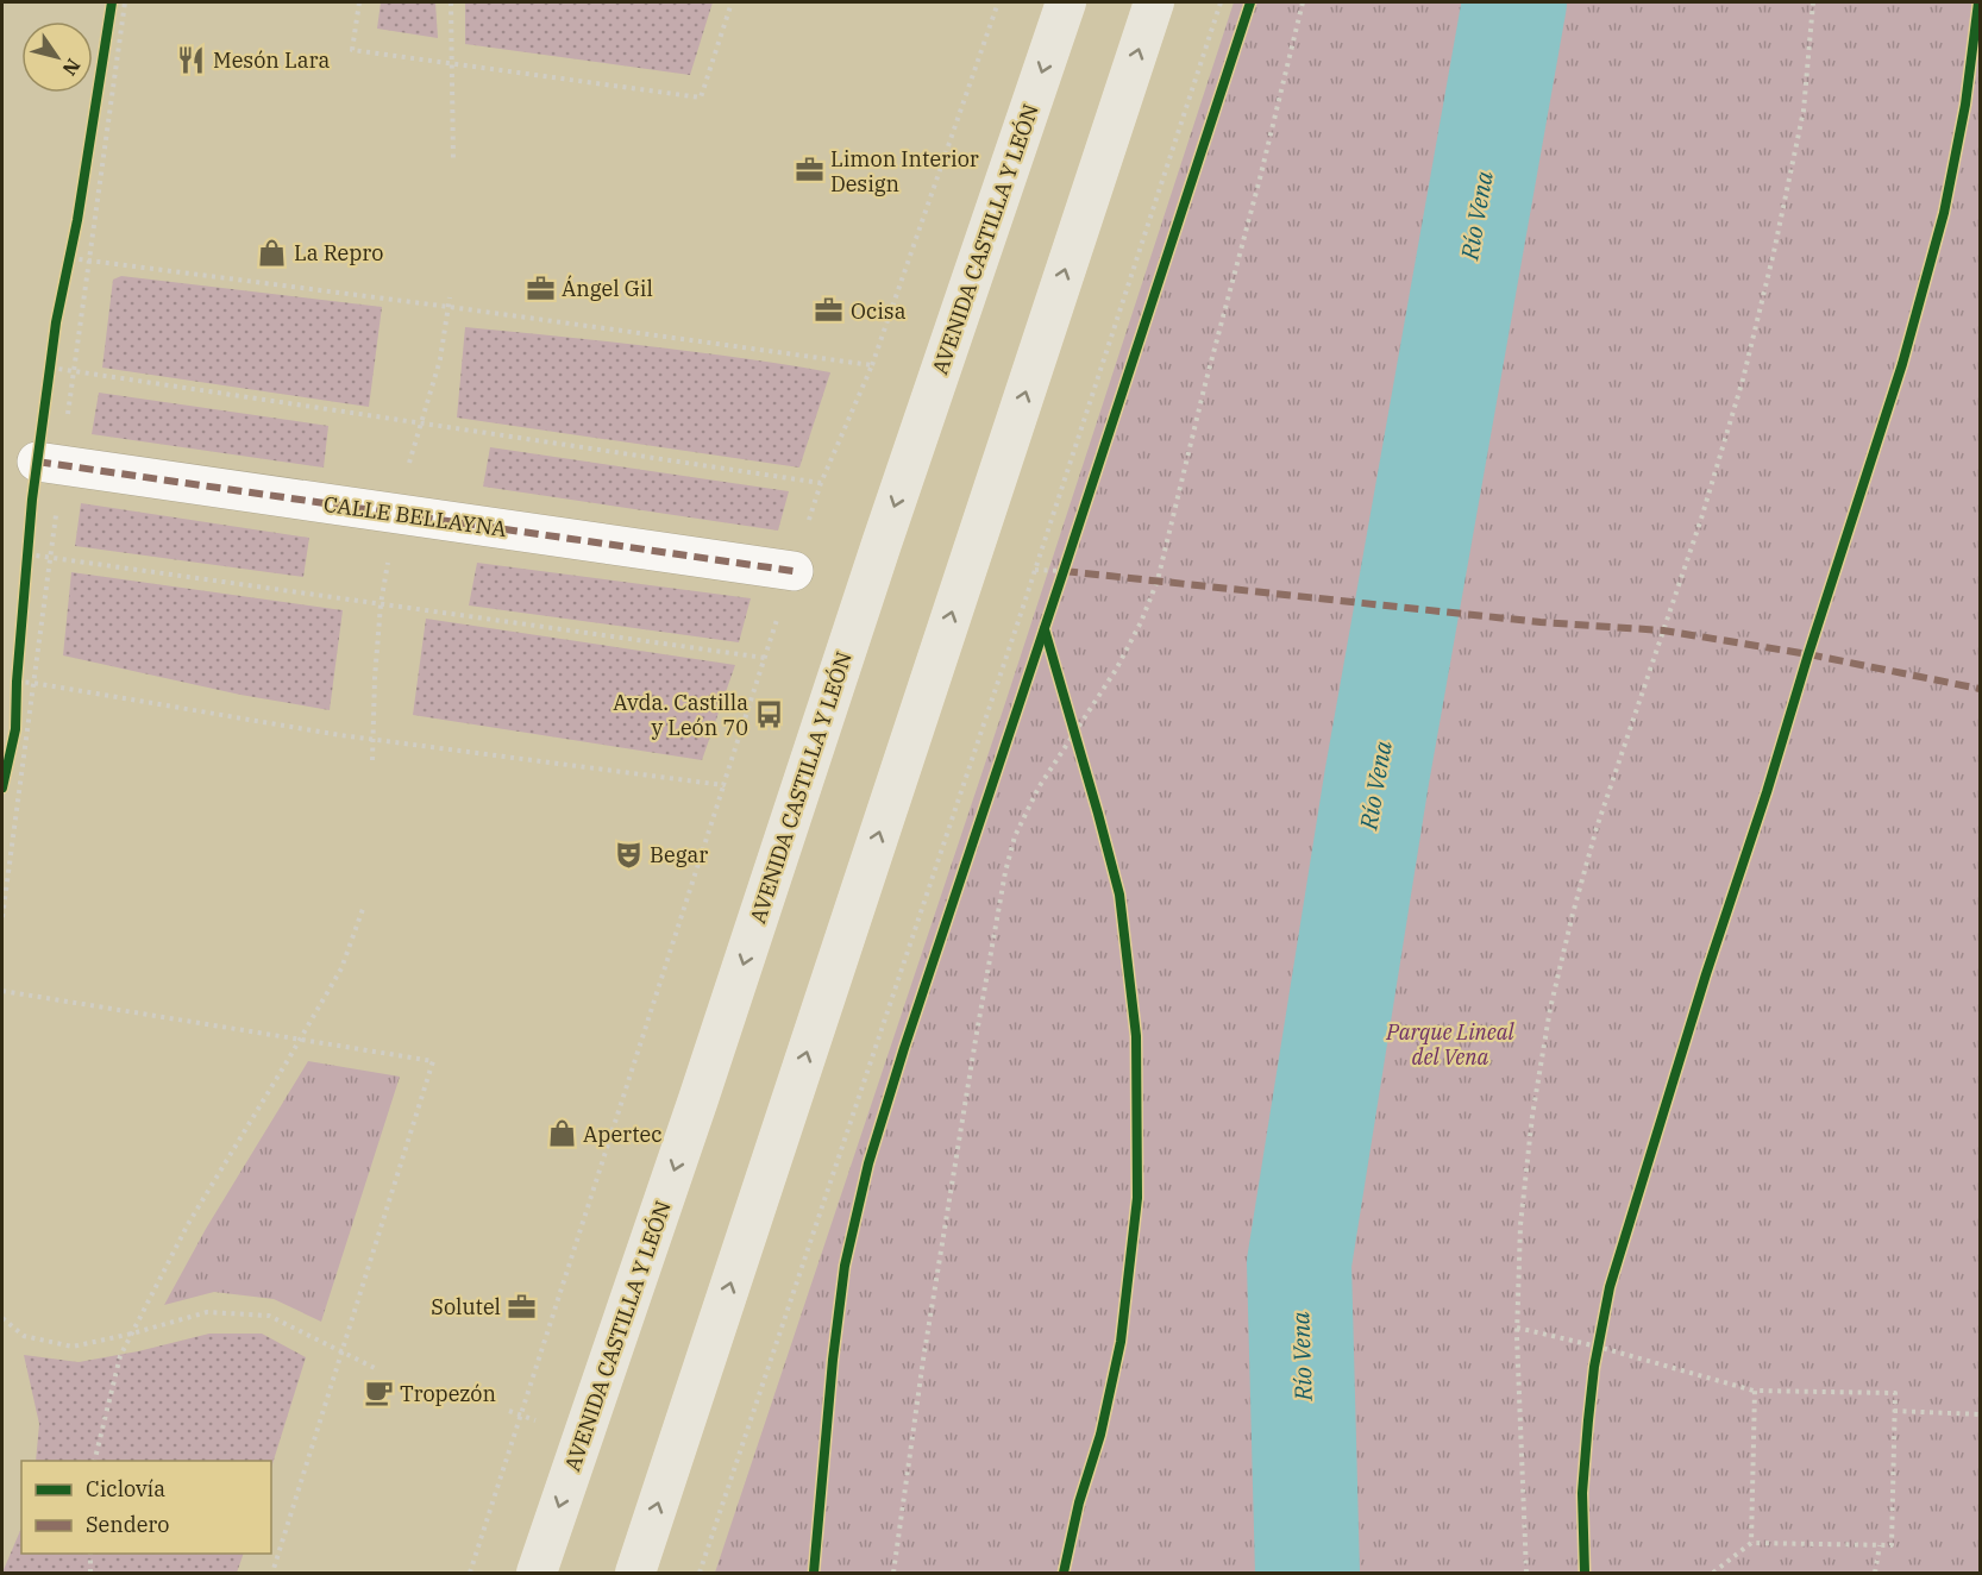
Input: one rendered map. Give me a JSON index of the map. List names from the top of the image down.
{
  "streets": {
    "main road": ["AVENIDA CASTILLA Y LEÓN"],
    "street": ["CALLE BELLAYNA"]
  },
  "water": ["Río Vena"],
  "parks": ["Parque Lineal del Vena"],
  "places": {
    "restaurant": ["Mesón Lara"],
    "office": [
      "Limon Interior Design",
      "Ángel Gil",
      "Ocisa",
      "Solutel"
    ],
    "shop": ["La Repro", "Apertec"],
    "bus stop": ["Avda. Castilla y León 70"],
    "theatre": ["Begar"],
    "cafe": ["Tropezón"]
  },
  "legend": ["Ciclovía", "Sendero"],
  "north": "bottom right"
}
